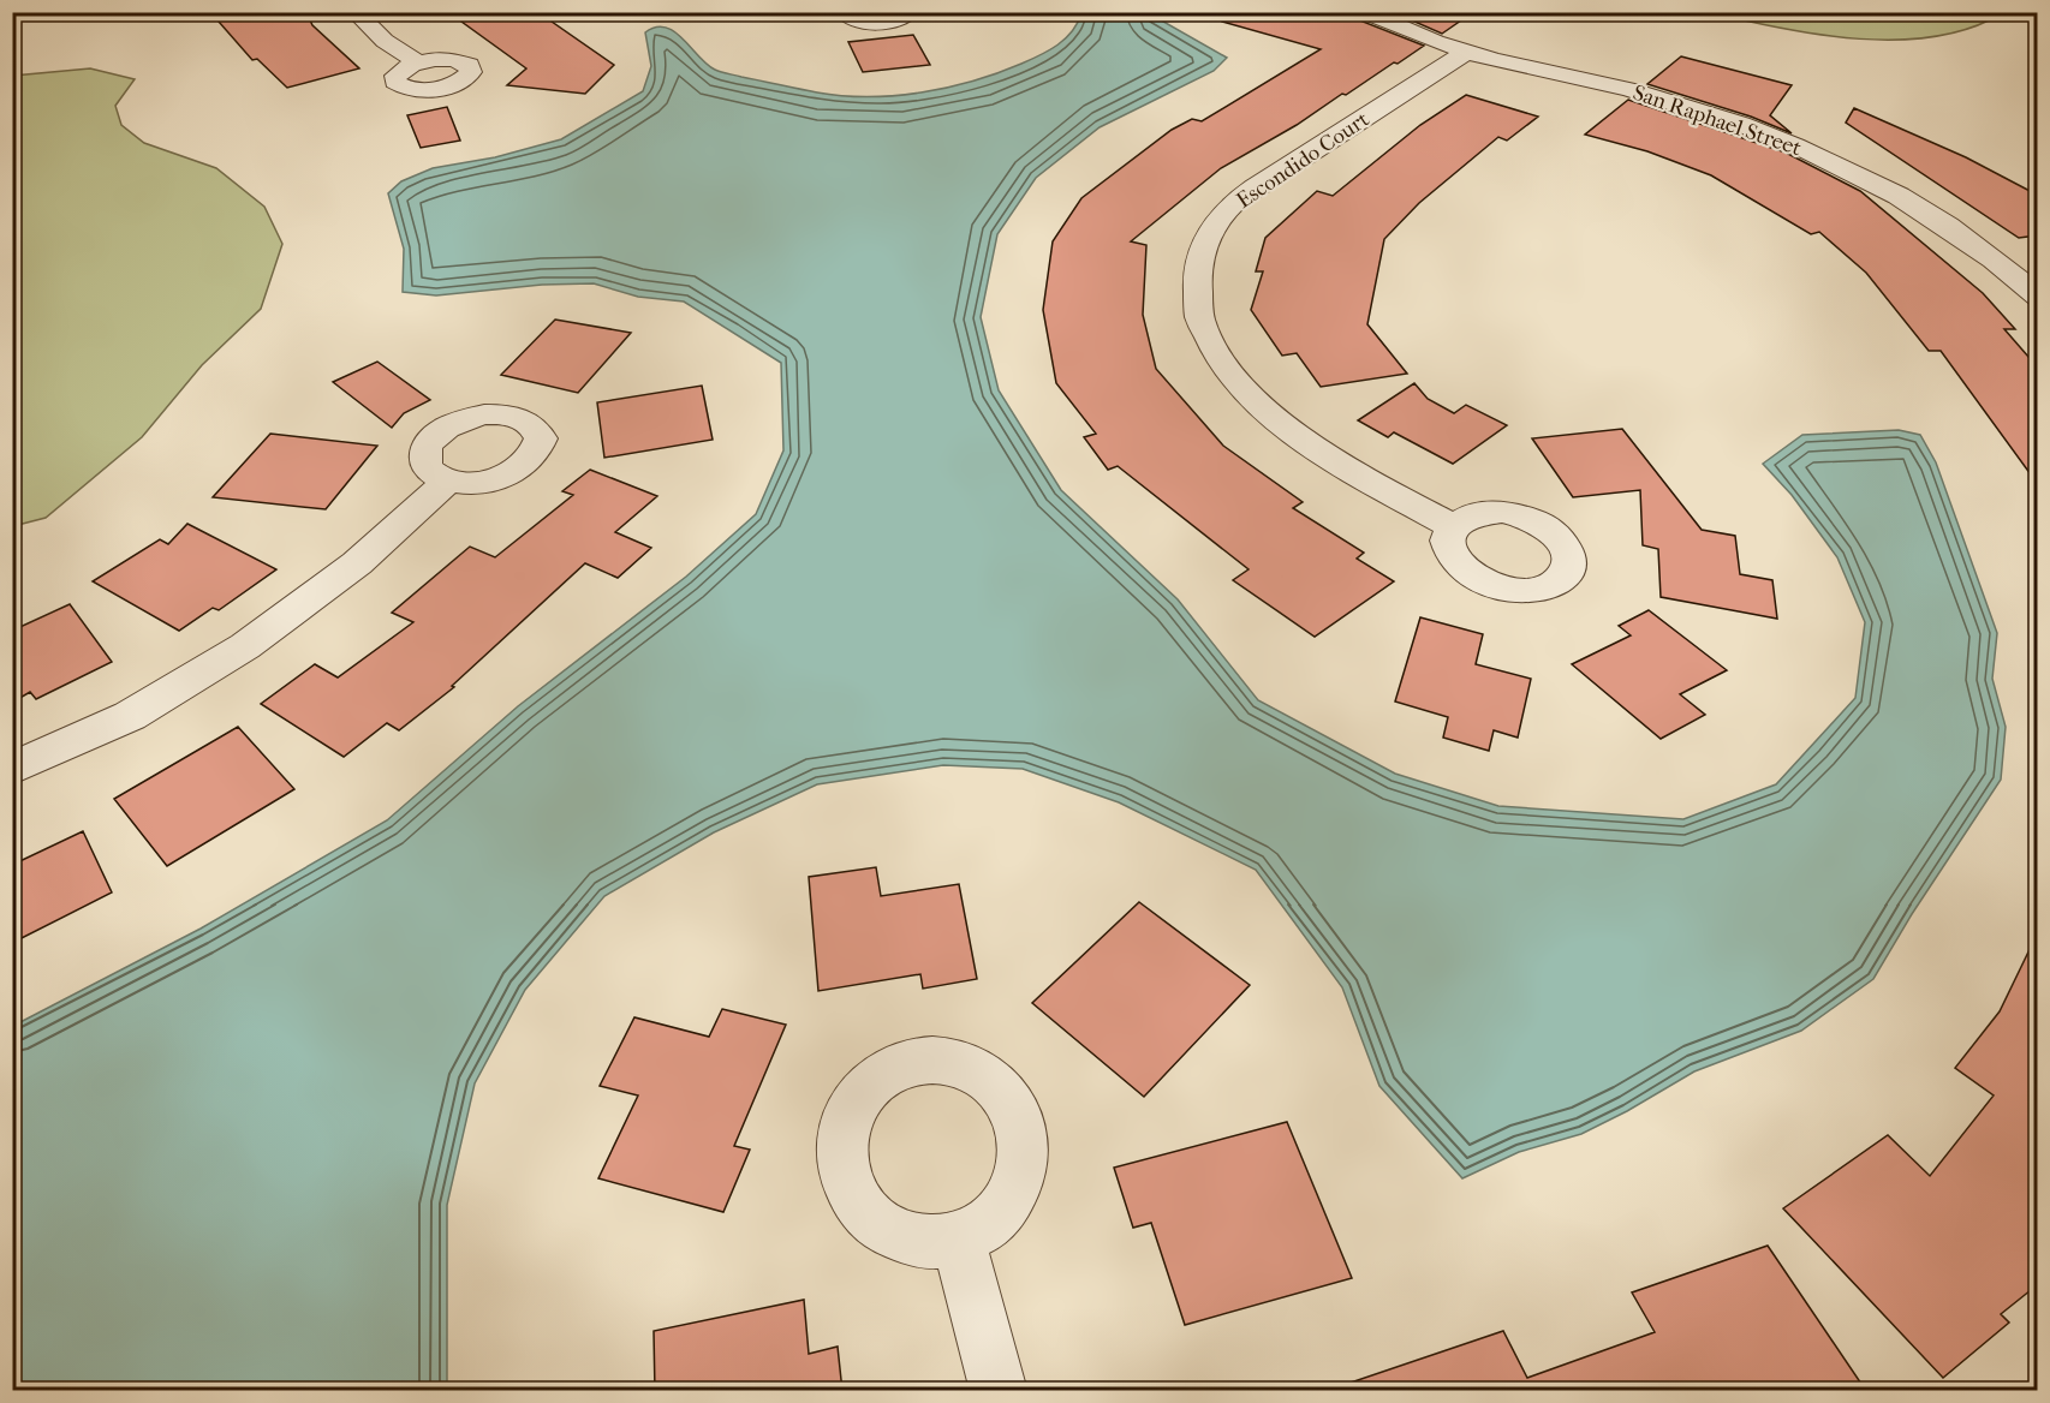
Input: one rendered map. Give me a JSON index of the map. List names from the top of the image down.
{
  "streets": {
    "street": ["San Raphael Street", "Escondido Court"]
  },
  "crossings": [
    ["San Raphael Street", "Escondido Court"]
  ]
}
